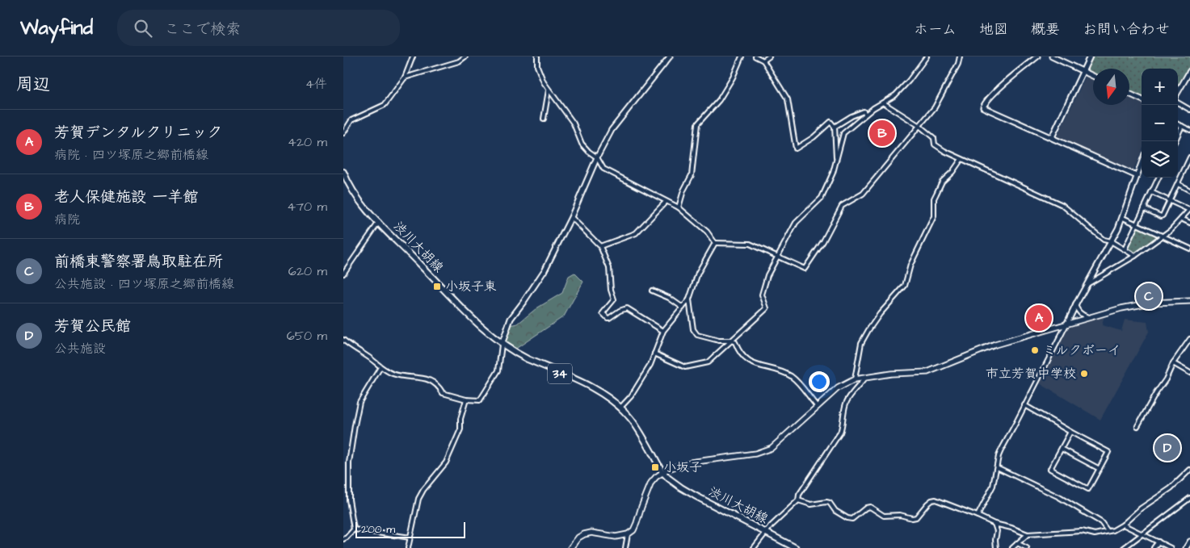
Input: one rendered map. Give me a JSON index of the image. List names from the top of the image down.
{
  "streets": {
    "main road": ["渋川大胡線", "34"]
  },
  "places": {
    "transit": ["小坂子東", "小坂子"],
    "other": ["ミルクボーイ", "市立芳賀中学校"]
  },
  "scale_bar": "200 m",
  "north": "bottom",
  "page": {
    "header": "Wayfind",
    "search": "ここで検索",
    "nav": [
      "ホーム",
      "地図",
      "概要",
      "お問い合わせ"
    ],
    "heading": ["周辺", "4件"],
    "map_buttons": ["+", "−"],
    "list": [
      {
        "mark": "A",
        "name": "芳賀デンタルクリニック",
        "note": "病院 · 四ツ塚原之郷前橋線",
        "value": "420 m"
      },
      {
        "mark": "B",
        "name": "老人保健施設 一羊館",
        "note": "病院",
        "value": "470 m"
      },
      {
        "mark": "C",
        "name": "前橋東警察署鳥取駐在所",
        "note": "公共施設 · 四ツ塚原之郷前橋線",
        "value": "620 m"
      },
      {
        "mark": "D",
        "name": "芳賀公民館",
        "note": "公共施設",
        "value": "650 m"
      }
    ],
    "pins": [
      "B",
      "C",
      "A",
      "D"
    ],
    "scale": "200 m"
  }
}
